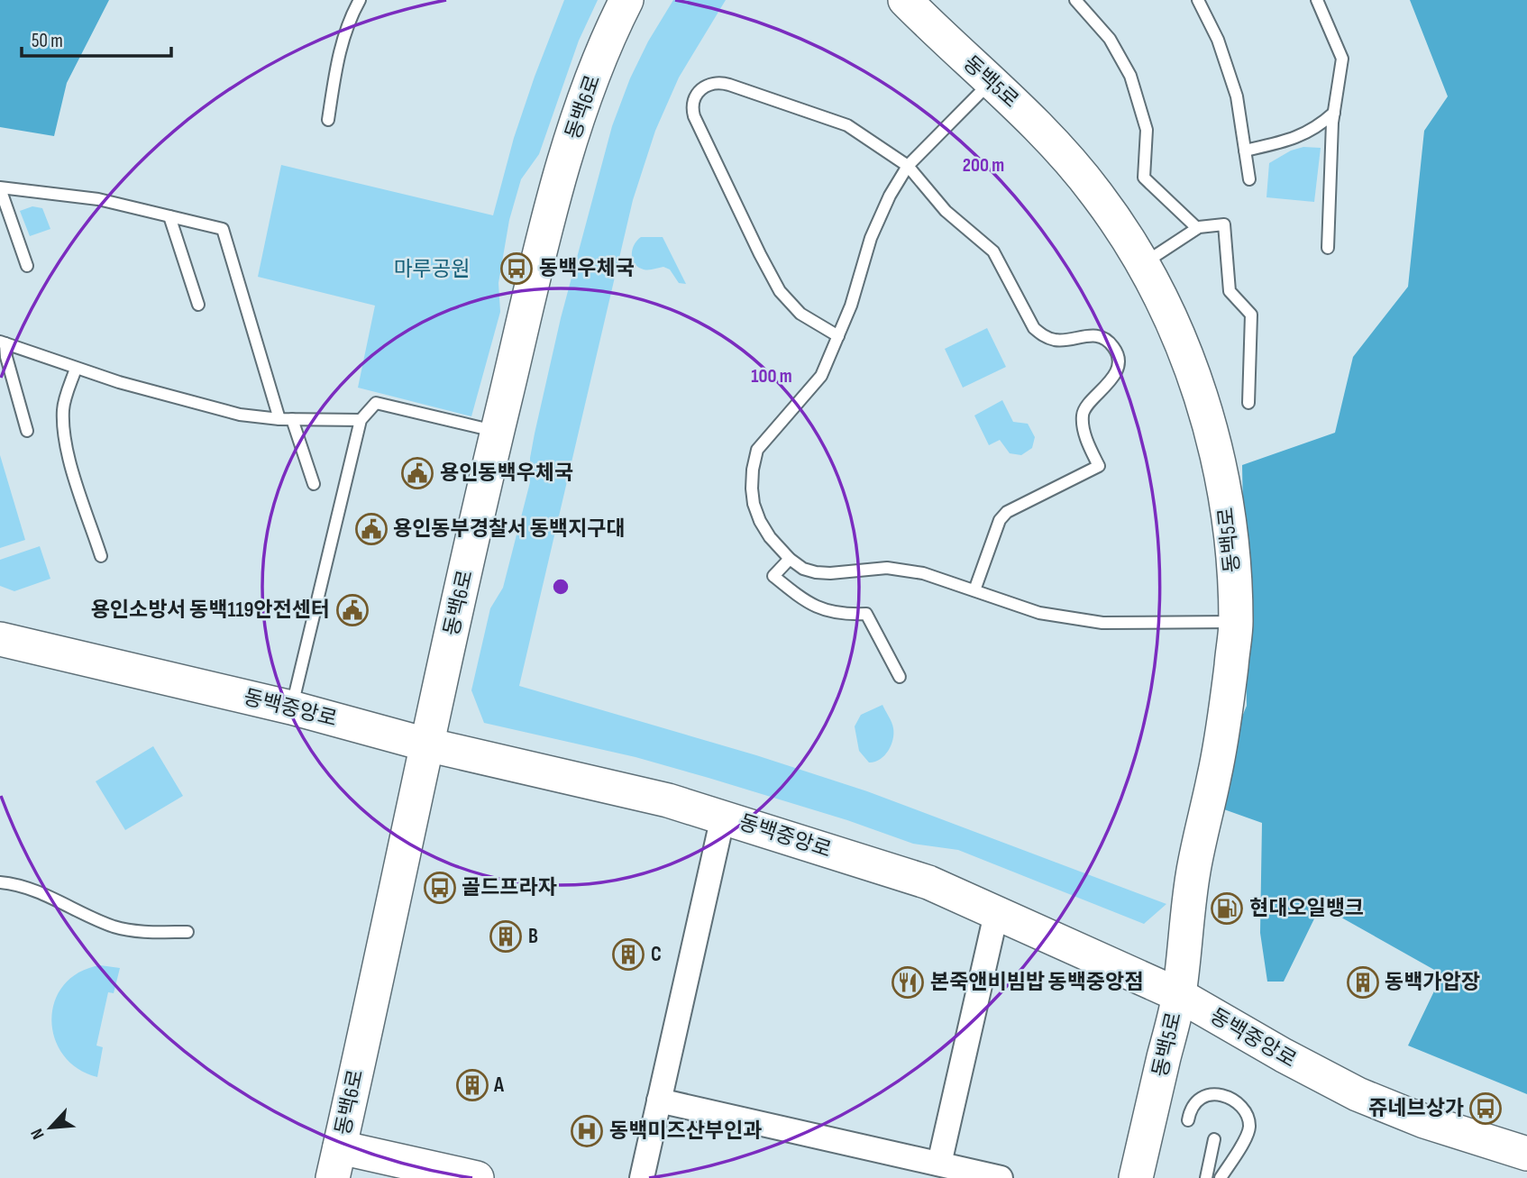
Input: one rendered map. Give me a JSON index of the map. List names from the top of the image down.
{
  "streets": {
    "street": ["동백5로", "동백6로", "동백중앙로"]
  },
  "crossings": [
    ["동백5로", "동백중앙로"],
    ["동백6로", "동백중앙로"]
  ],
  "parks": ["마루공원"],
  "places": {
    "bus stop": ["동백우체국", "골드프라자", "쥬네브상가"],
    "public building": ["용인동백우체국", "용인동부경찰서 동백지구대", "용인소방서 동백119안전센터"],
    "fuel station": ["현대오일뱅크"],
    "building": [
      "B",
      "C",
      "동백가압장",
      "A"
    ],
    "restaurant": ["본죽앤비빔밥 동백중앙점"],
    "hospital": ["동백미즈산부인과"]
  },
  "scale_bar": "50 m",
  "north": "bottom left",
  "rings": ["200 m", "100 m"]
}
